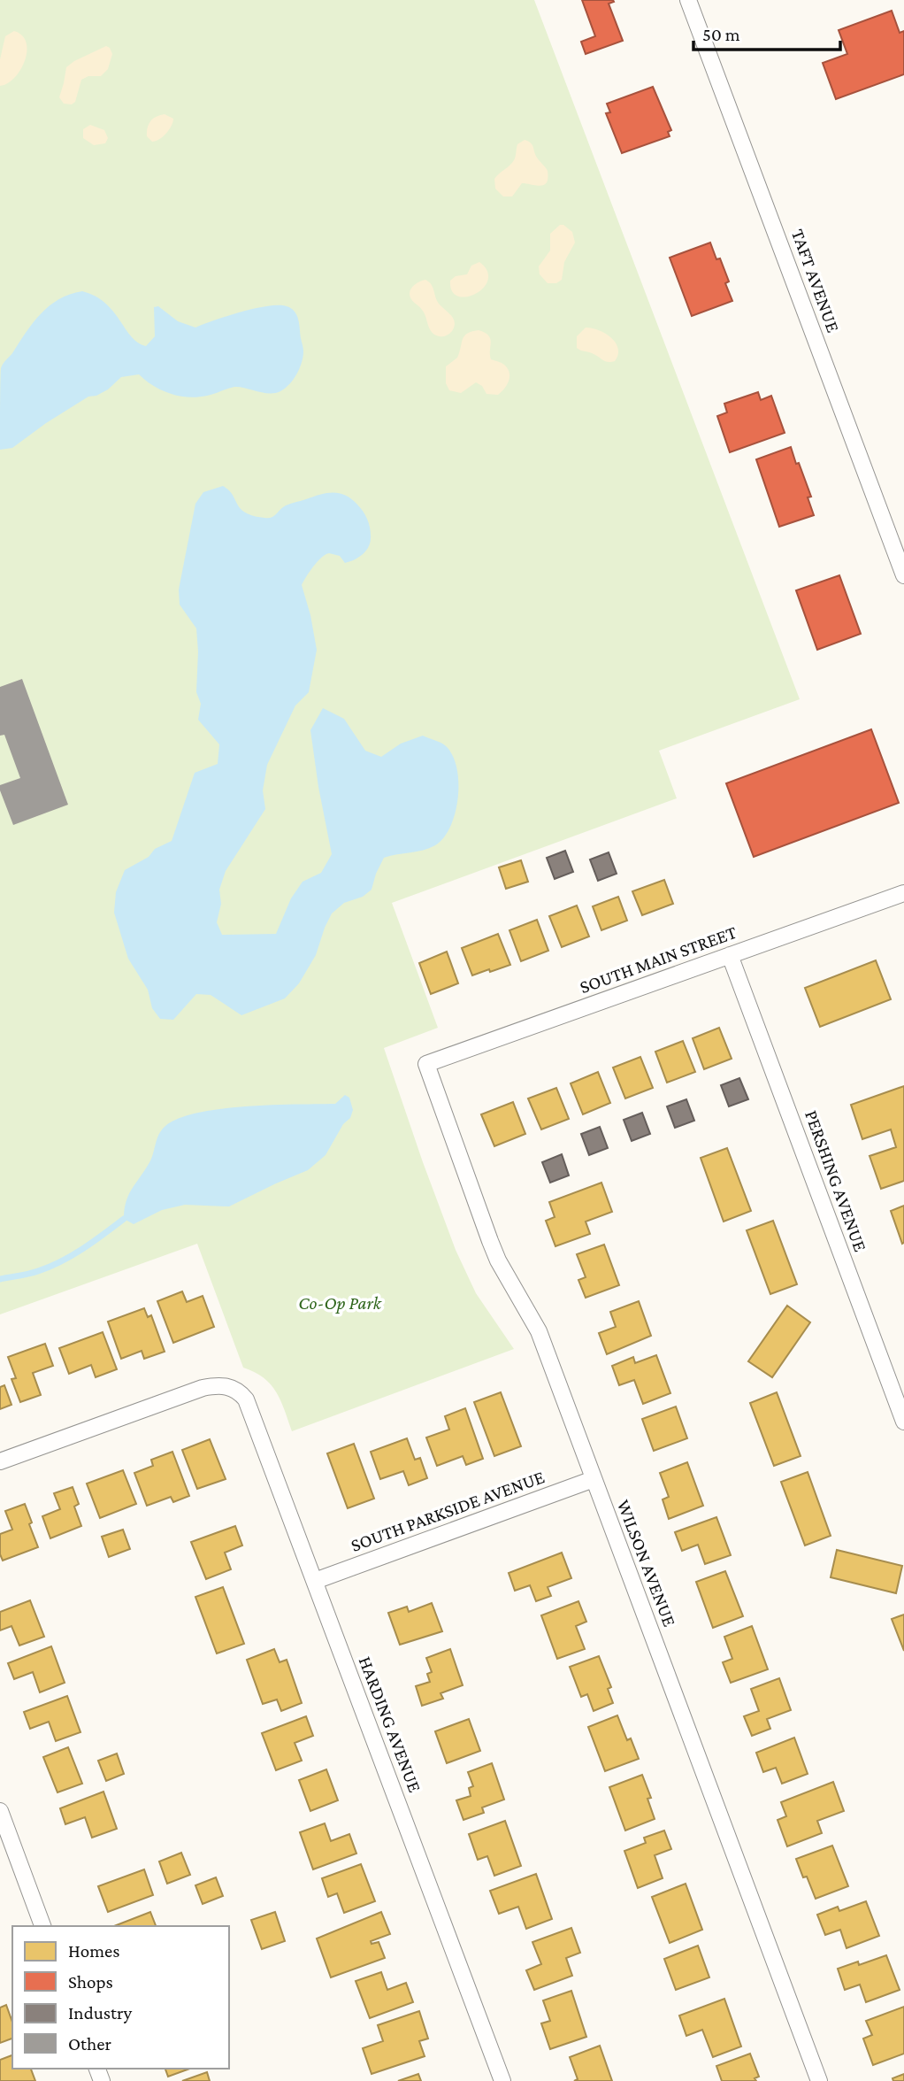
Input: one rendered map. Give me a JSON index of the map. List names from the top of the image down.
{
  "streets": {
    "street": [
      "TAFT AVENUE",
      "SOUTH MAIN STREET",
      "PERSHING AVENUE",
      "SOUTH PARKSIDE AVENUE",
      "WILSON AVENUE",
      "HARDING AVENUE"
    ]
  },
  "crossings": [
    ["SOUTH MAIN STREET", "PERSHING AVENUE"],
    ["SOUTH MAIN STREET", "WILSON AVENUE"],
    ["SOUTH PARKSIDE AVENUE", "WILSON AVENUE"],
    ["SOUTH PARKSIDE AVENUE", "HARDING AVENUE"]
  ],
  "parks": ["Co-Op Park"],
  "legend": [
    "Homes",
    "Shops",
    "Industry",
    "Other"
  ],
  "scale_bar": "50 m"
}
